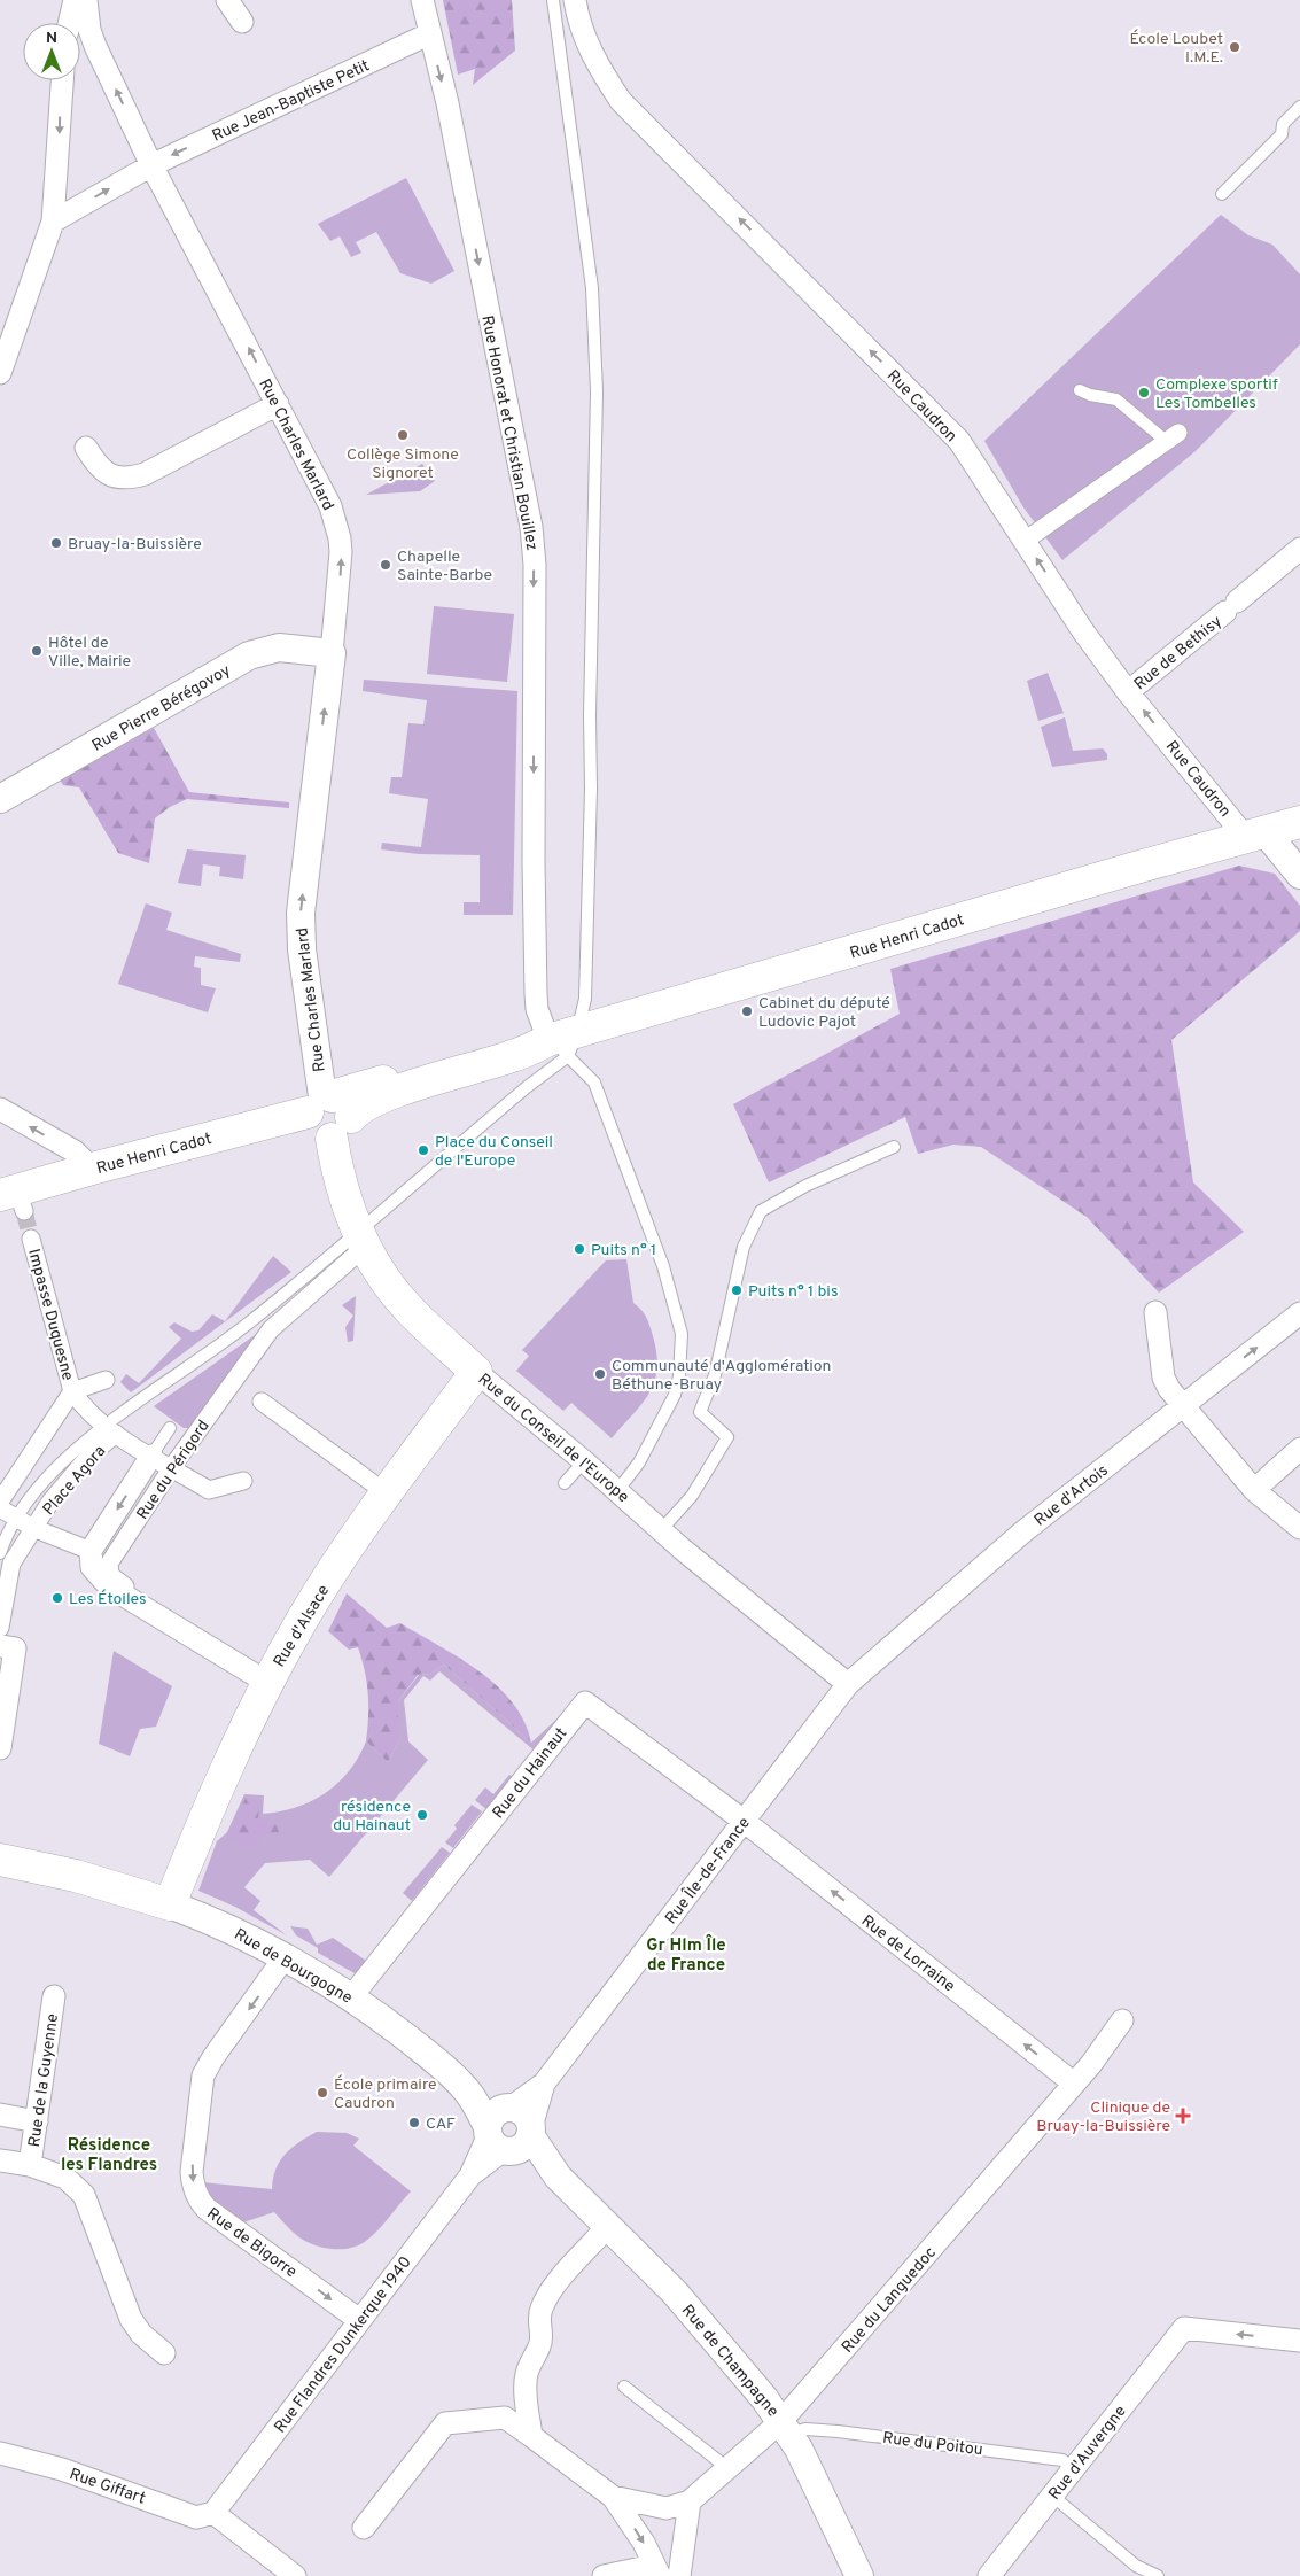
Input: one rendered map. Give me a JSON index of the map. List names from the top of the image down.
{
  "streets": {
    "main road": [
      "Rue Henri Cadot",
      "Rue du Conseil de l'Europe",
      "Rue d'Alsace",
      "Rue de Bourgogne"
    ],
    "street": [
      "Rue Jean-Baptiste Petit",
      "Rue Caudron",
      "Rue Honorat et Christian Bouillez",
      "Rue Charles Marlard",
      "Rue de Bethisy",
      "Rue Pierre Bérégovoy",
      "Impasse Duquesne",
      "Rue du Périgord",
      "Place Agora",
      "Rue d'Artois",
      "Rue du Hainaut",
      "Rue Île-de-France",
      "Rue de Lorraine",
      "Rue de la Guyenne",
      "Rue de Bigorre",
      "Rue du Languedoc",
      "Rue Flandres Dunkerque 1940",
      "Rue de Champagne",
      "Rue d'Auvergne",
      "Rue Giffart"
    ],
    "lane": ["Rue du Poitou"]
  },
  "crossings": [
    ["Rue Jean-Baptiste Petit", "Rue Honorat et Christian Bouillez"],
    ["Rue Jean-Baptiste Petit", "Rue Charles Marlard"],
    ["Rue Caudron", "Rue de Bethisy"],
    ["Rue Caudron", "Rue Henri Cadot"],
    ["Rue Honorat et Christian Bouillez", "Rue Henri Cadot"],
    ["Rue Charles Marlard", "Rue Pierre Bérégovoy"],
    ["Rue Charles Marlard", "Rue Henri Cadot"],
    ["Rue Charles Marlard", "Rue du Conseil de l'Europe"],
    ["Rue Henri Cadot", "Rue du Conseil de l'Europe"],
    ["Impasse Duquesne", "Place Agora"],
    ["Rue du Conseil de l'Europe", "Rue du Périgord"],
    ["Rue du Conseil de l'Europe", "Rue d'Artois"],
    ["Rue du Conseil de l'Europe", "Rue d'Alsace"],
    ["Rue du Conseil de l'Europe", "Rue Île-de-France"],
    ["Rue du Périgord", "Place Agora"],
    ["Rue du Périgord", "Rue d'Alsace"],
    ["Rue d'Artois", "Rue Île-de-France"],
    ["Rue d'Alsace", "Rue de Bourgogne"],
    ["Rue du Hainaut", "Rue Île-de-France"],
    ["Rue du Hainaut", "Rue de Lorraine"],
    ["Rue du Hainaut", "Rue de Bourgogne"],
    ["Rue Île-de-France", "Rue de Lorraine"],
    ["Rue Île-de-France", "Rue de Bourgogne"],
    ["Rue Île-de-France", "Rue Flandres Dunkerque 1940"],
    ["Rue Île-de-France", "Rue de Champagne"],
    ["Rue de Lorraine", "Rue du Languedoc"],
    ["Rue de Bourgogne", "Rue de Bigorre"],
    ["Rue de Bourgogne", "Rue Flandres Dunkerque 1940"],
    ["Rue de Bourgogne", "Rue de Champagne"],
    ["Rue de Bigorre", "Rue Flandres Dunkerque 1940"],
    ["Rue du Languedoc", "Rue de Champagne"],
    ["Rue du Languedoc", "Rue du Poitou"],
    ["Rue Flandres Dunkerque 1940", "Rue de Champagne"],
    ["Rue Flandres Dunkerque 1940", "Rue Giffart"],
    ["Rue de Champagne", "Rue du Poitou"],
    ["Rue du Poitou", "Rue d'Auvergne"]
  ],
  "one_way": [
    "Rue Caudron",
    "Rue Honorat et Christian Bouillez",
    "Rue Charles Marlard",
    "Rue de Lorraine",
    "Rue d'Auvergne"
  ],
  "districts": ["Gr Hlm Île de France", "Résidence les Flandres"],
  "places": {
    "other": [
      "École Loubet I.M.E.",
      "Complexe sportif Les Tombelles",
      "Collège Simone Signoret",
      "Bruay-la-Buissière",
      "Chapelle Sainte-Barbe",
      "Hôtel de Ville, Mairie",
      "Cabinet du député Ludovic Pajot",
      "Place du Conseil de l'Europe",
      "Puits n° 1",
      "Puits n° 1 bis",
      "Communauté d'Agglomération Béthune-Bruay",
      "Les Étoiles",
      "résidence du Hainaut",
      "École primaire Caudron",
      "CAF"
    ],
    "health": ["Clinique de Bruay-la-Buissière"]
  },
  "north": "top"
}
